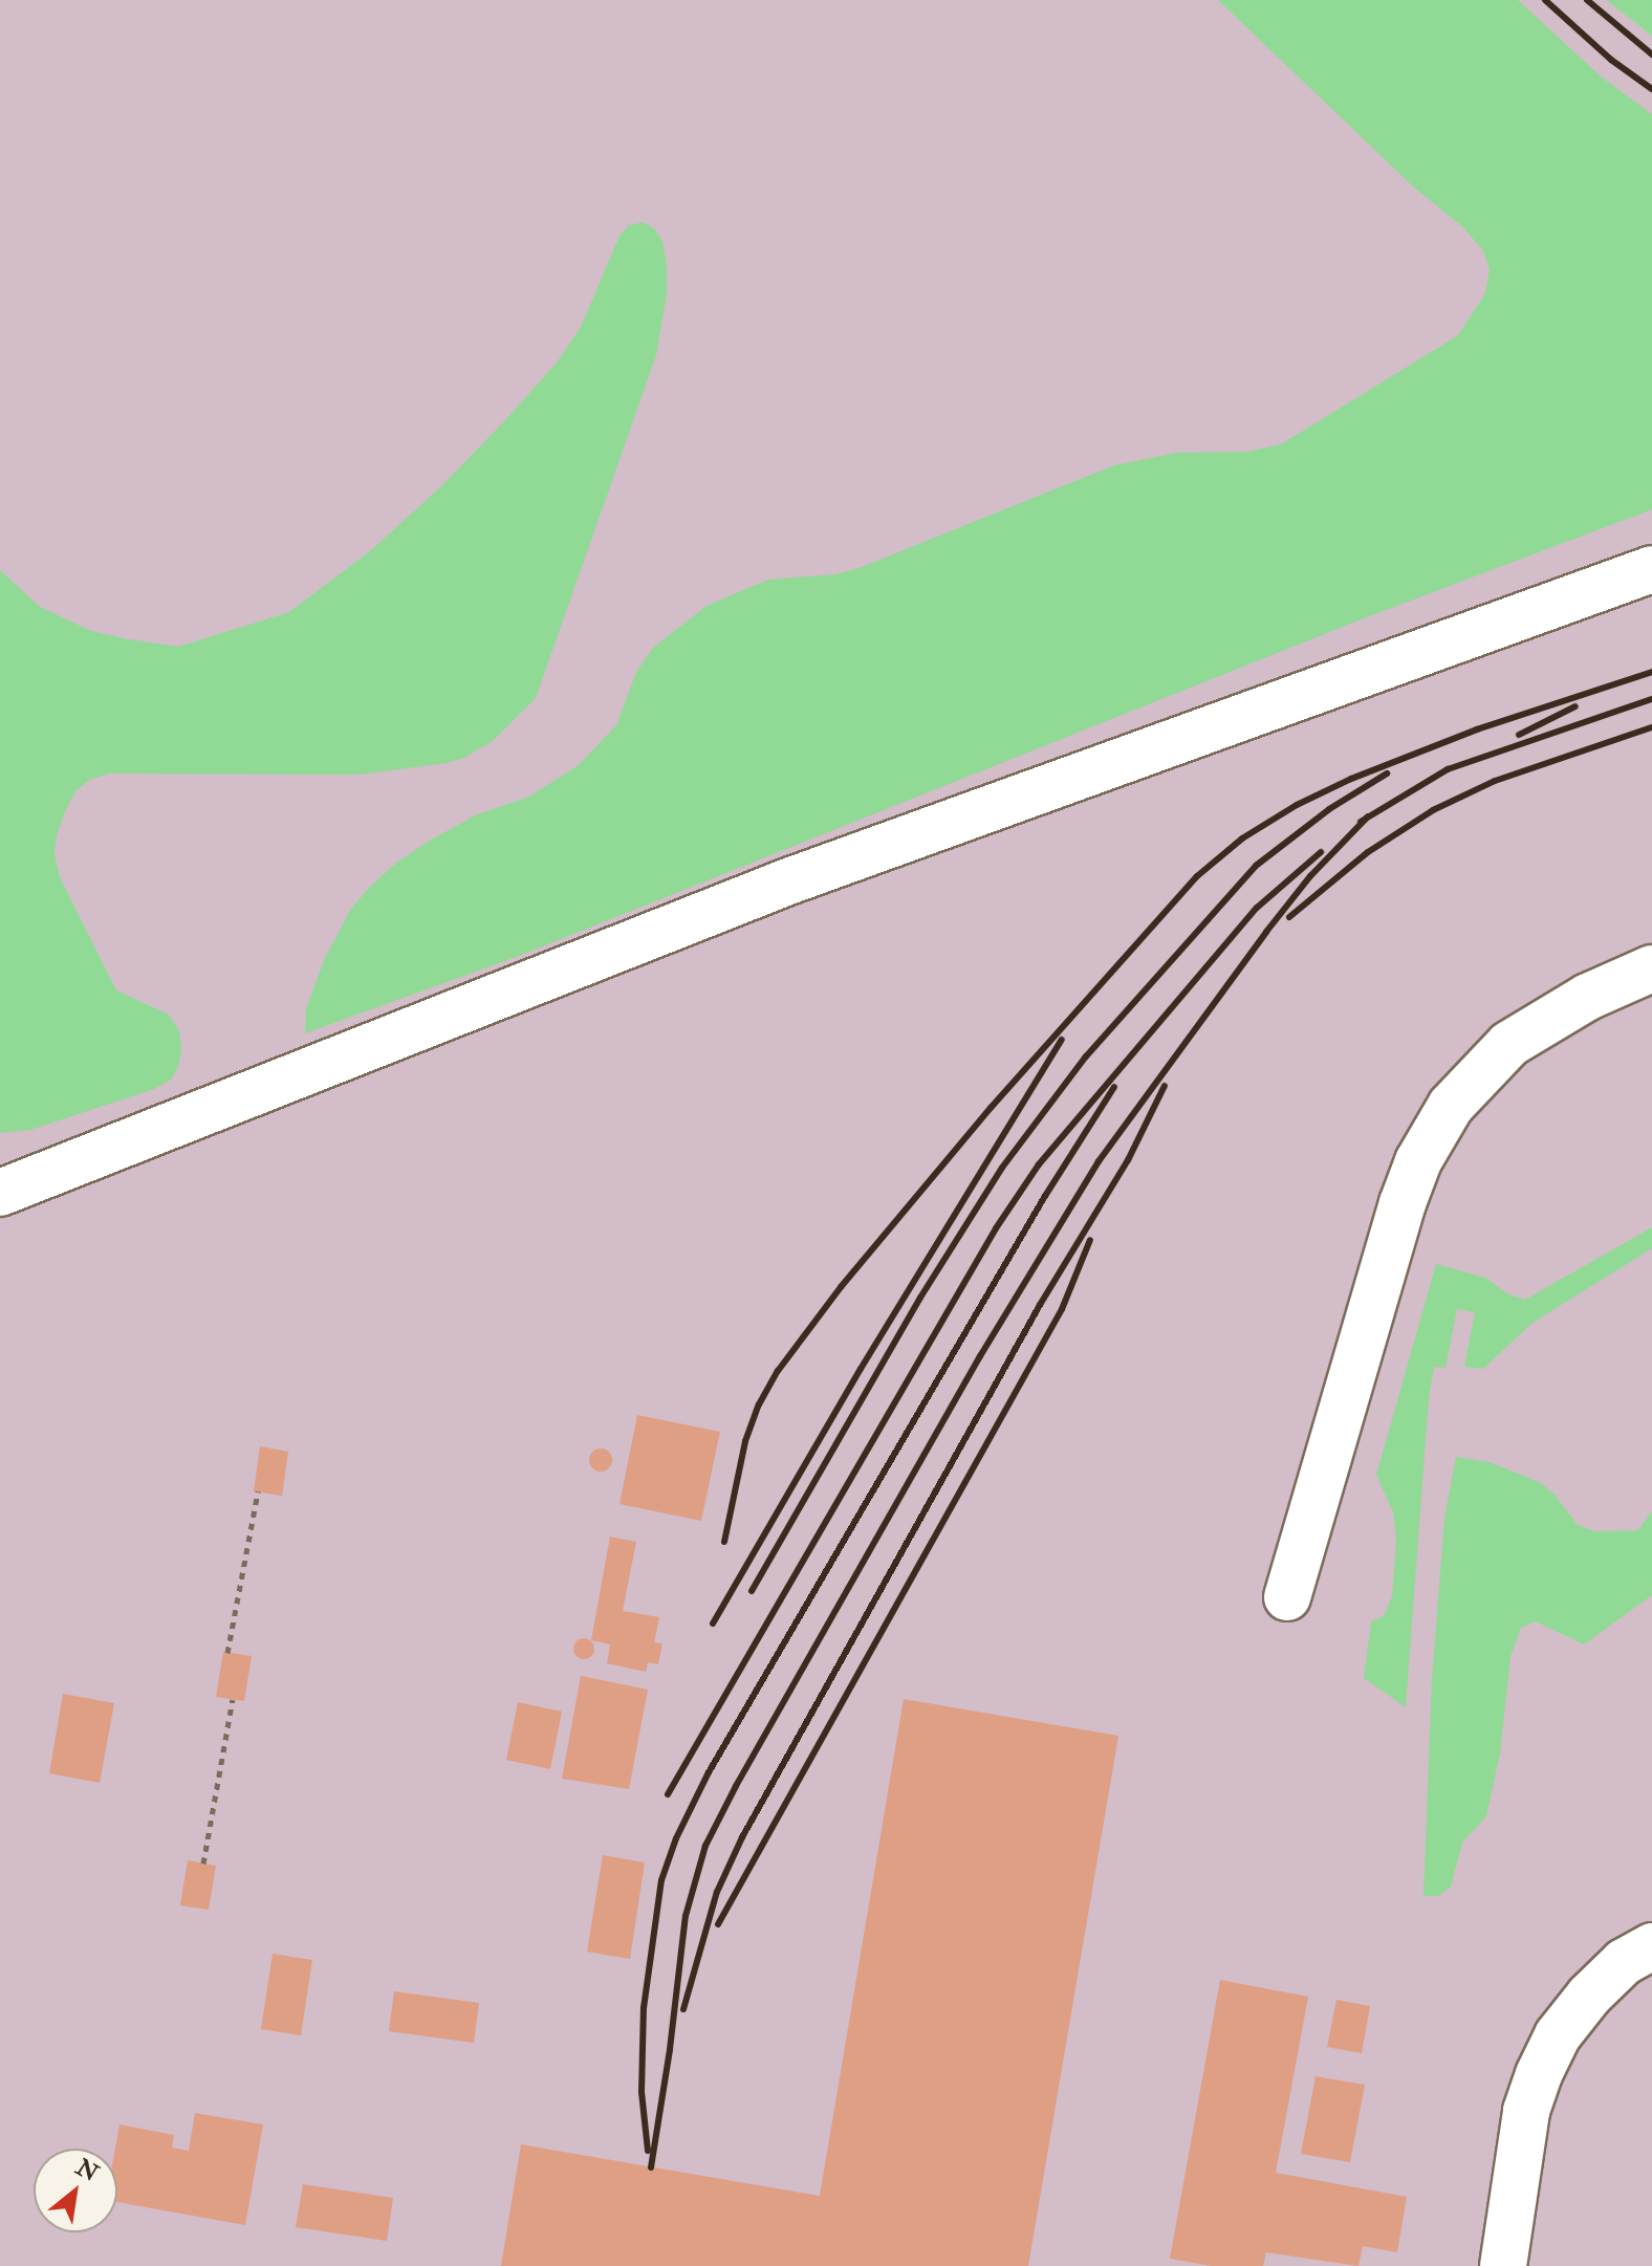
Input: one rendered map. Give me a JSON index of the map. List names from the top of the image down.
{
  "north": "top right"
}
